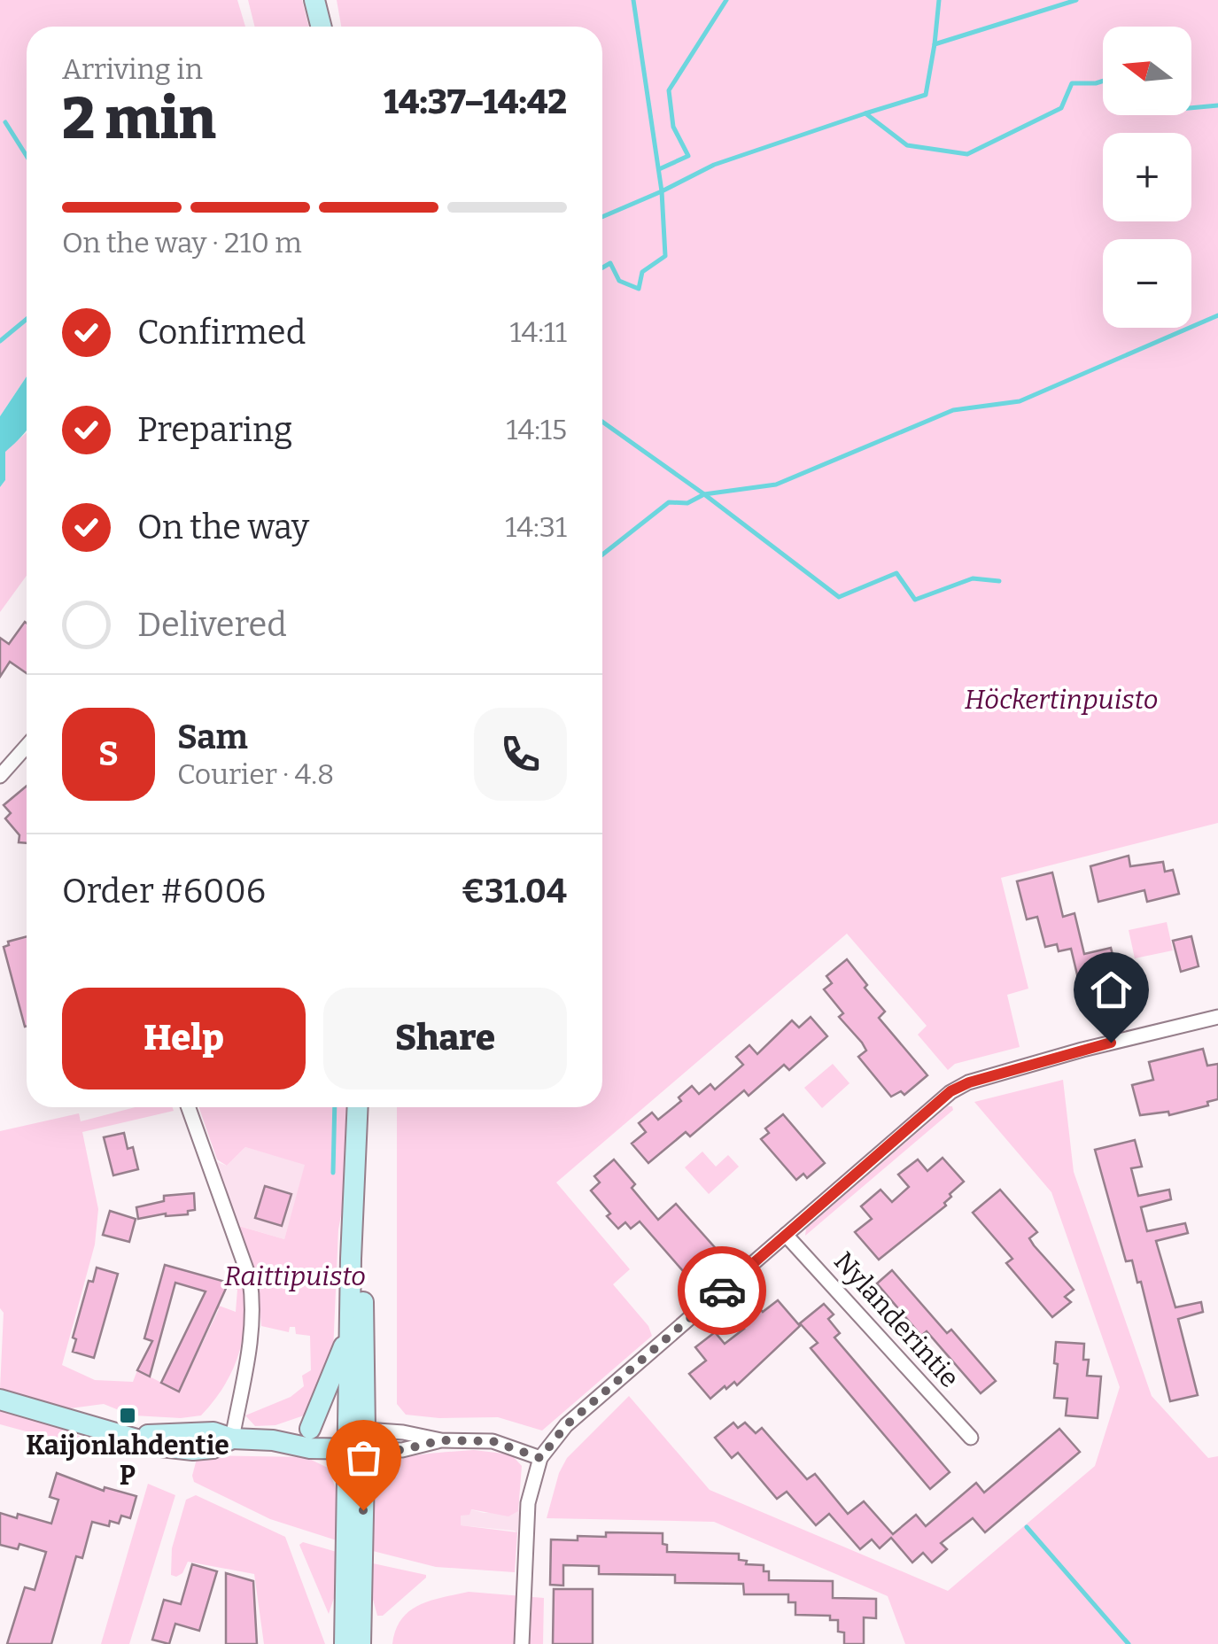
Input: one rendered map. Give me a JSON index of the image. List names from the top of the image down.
{
  "streets": {
    "street": ["Nylanderintie"]
  },
  "parks": ["Höckertinpuisto", "Raittipuisto"],
  "places": {
    "transit": ["Kaijonlahdentie P"]
  },
  "north": "left",
  "page": {
    "map_buttons": ["+", "−"],
    "heading": ["2 min", "Arriving in", "14:37–14:42"],
    "panel": [
      "Sam",
      "Courier · 4.8",
      "Order #6006",
      "€31.04"
    ],
    "bar": "On the way · 210 m",
    "list": [
      ["Confirmed", "14:11"],
      ["Preparing", "14:15"],
      ["On the way", "14:31"],
      "Delivered"
    ],
    "round": "S",
    "buttons": ["Help", "Share"]
  }
}
